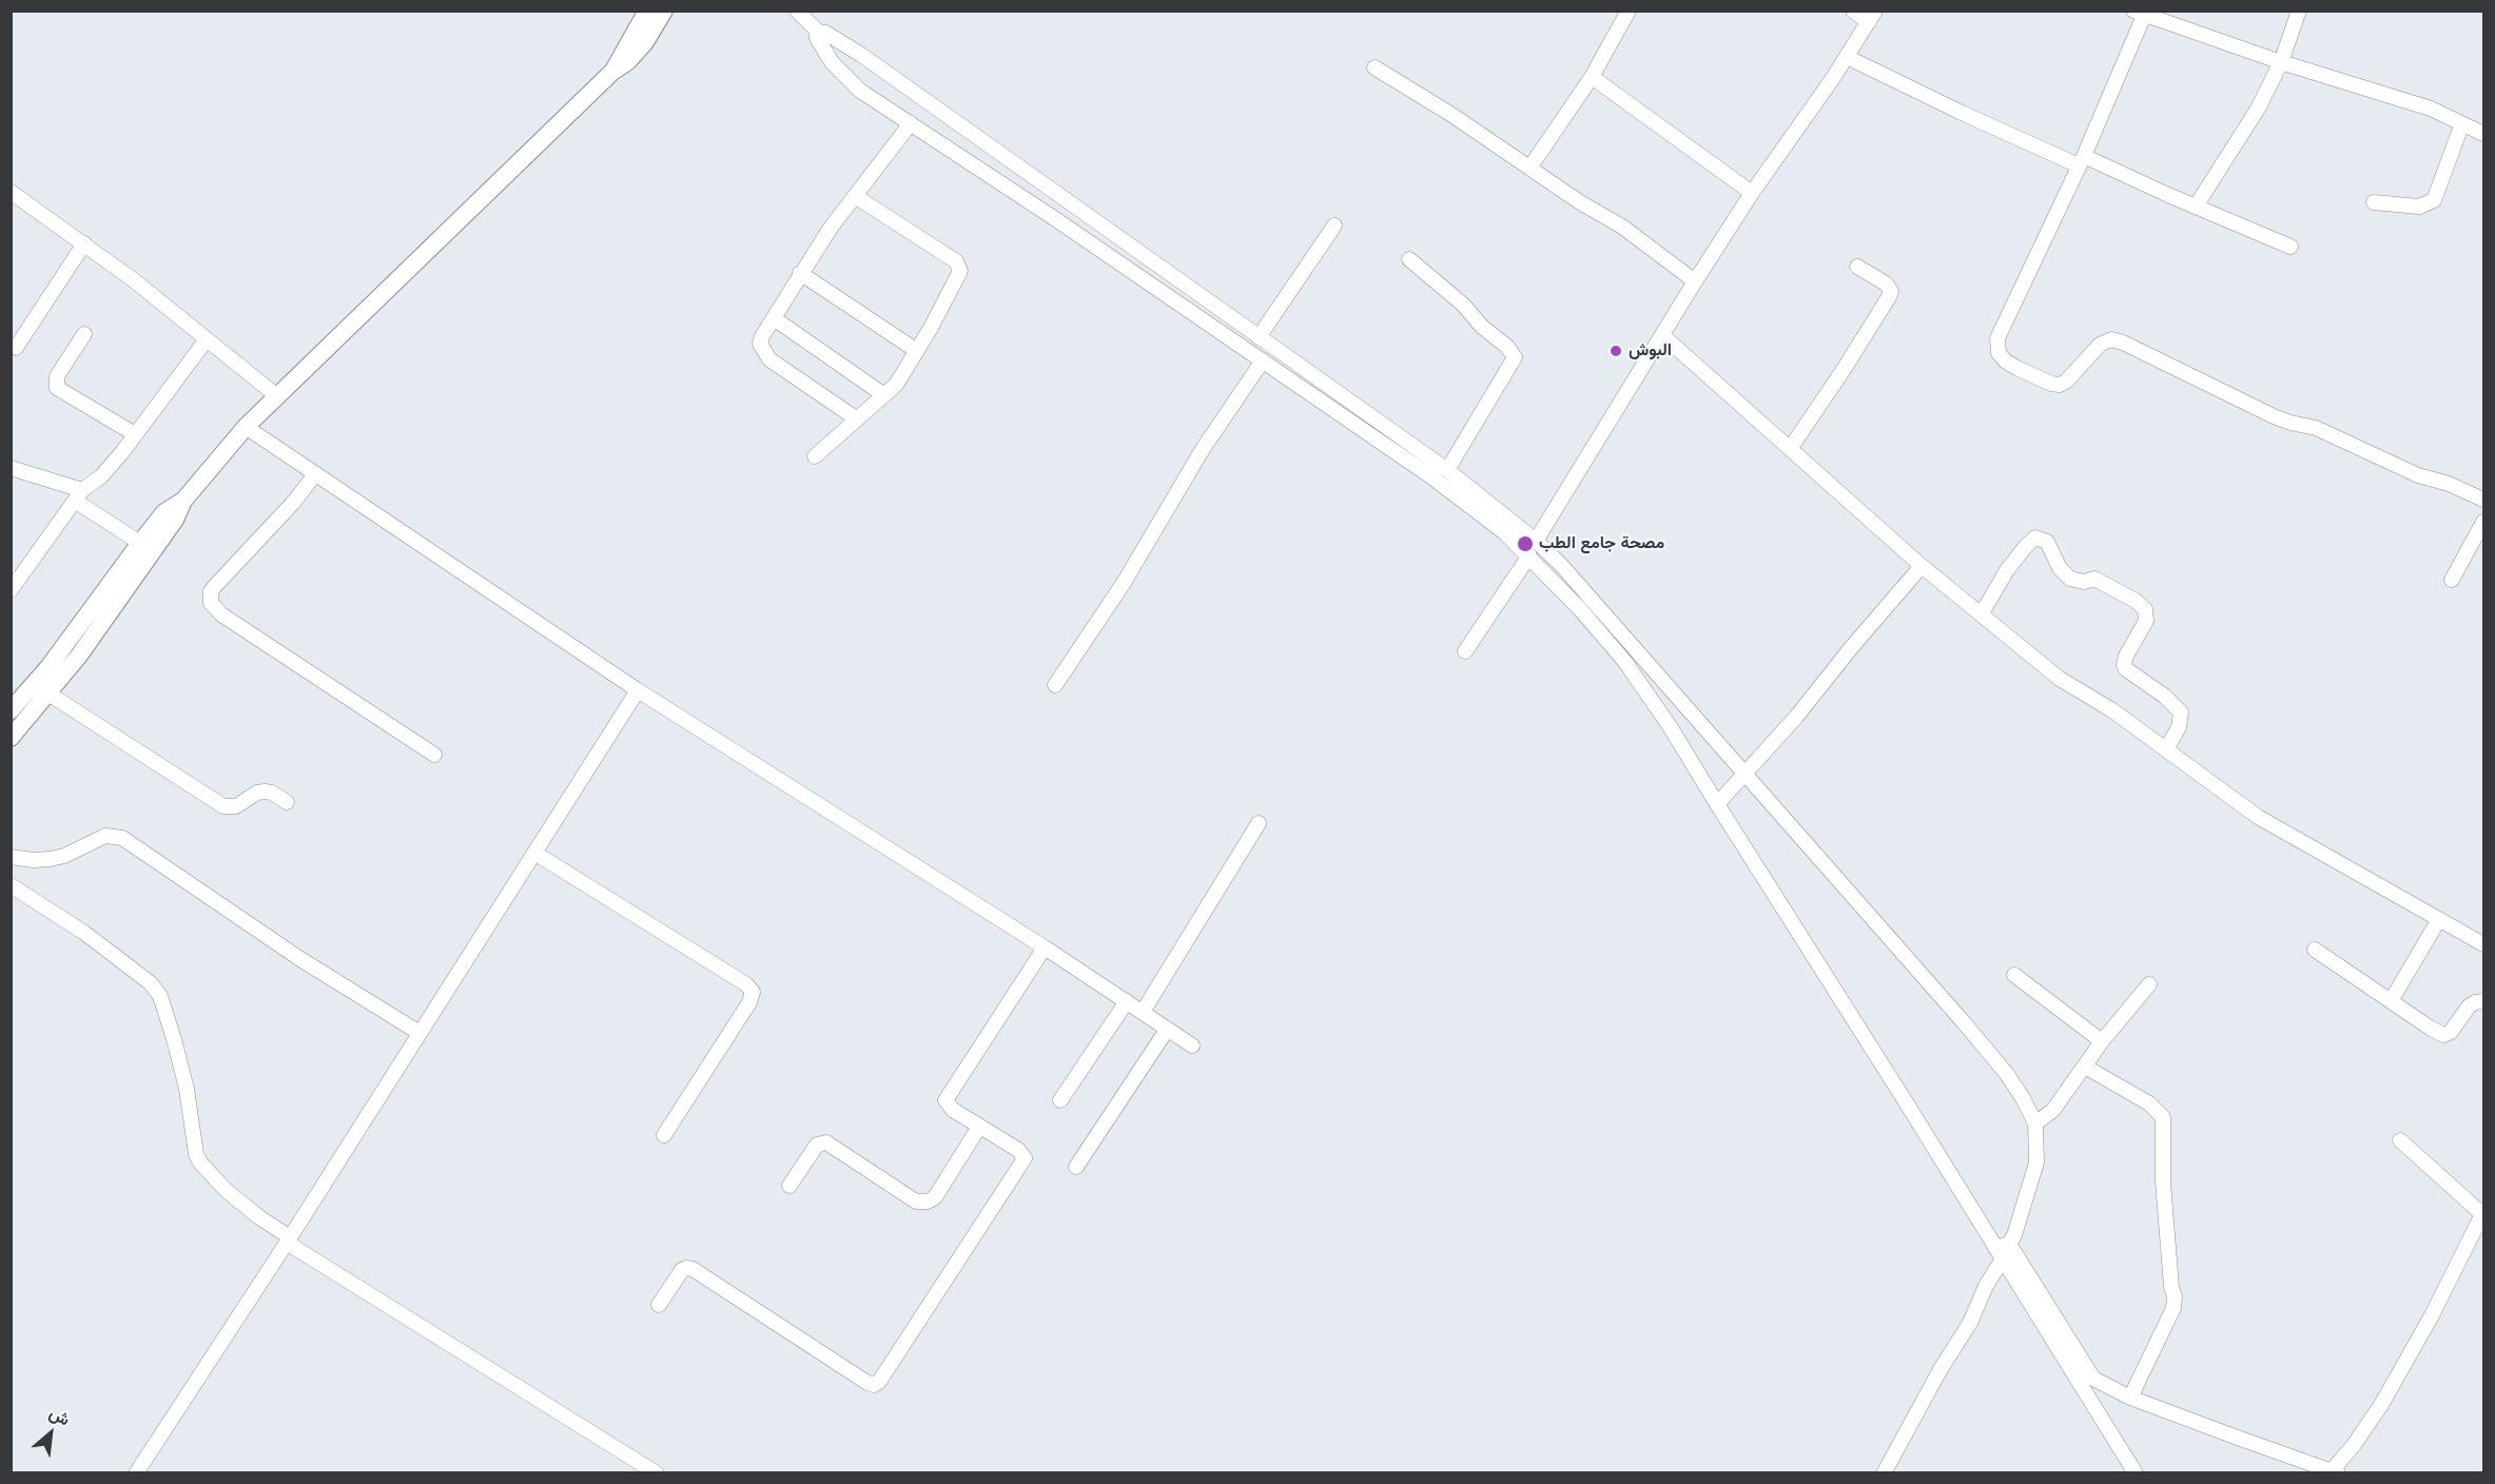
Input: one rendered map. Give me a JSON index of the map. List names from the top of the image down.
{
  "places": ["البوش", "مصحة جامع الطب"],
  "north": "top right"
}
